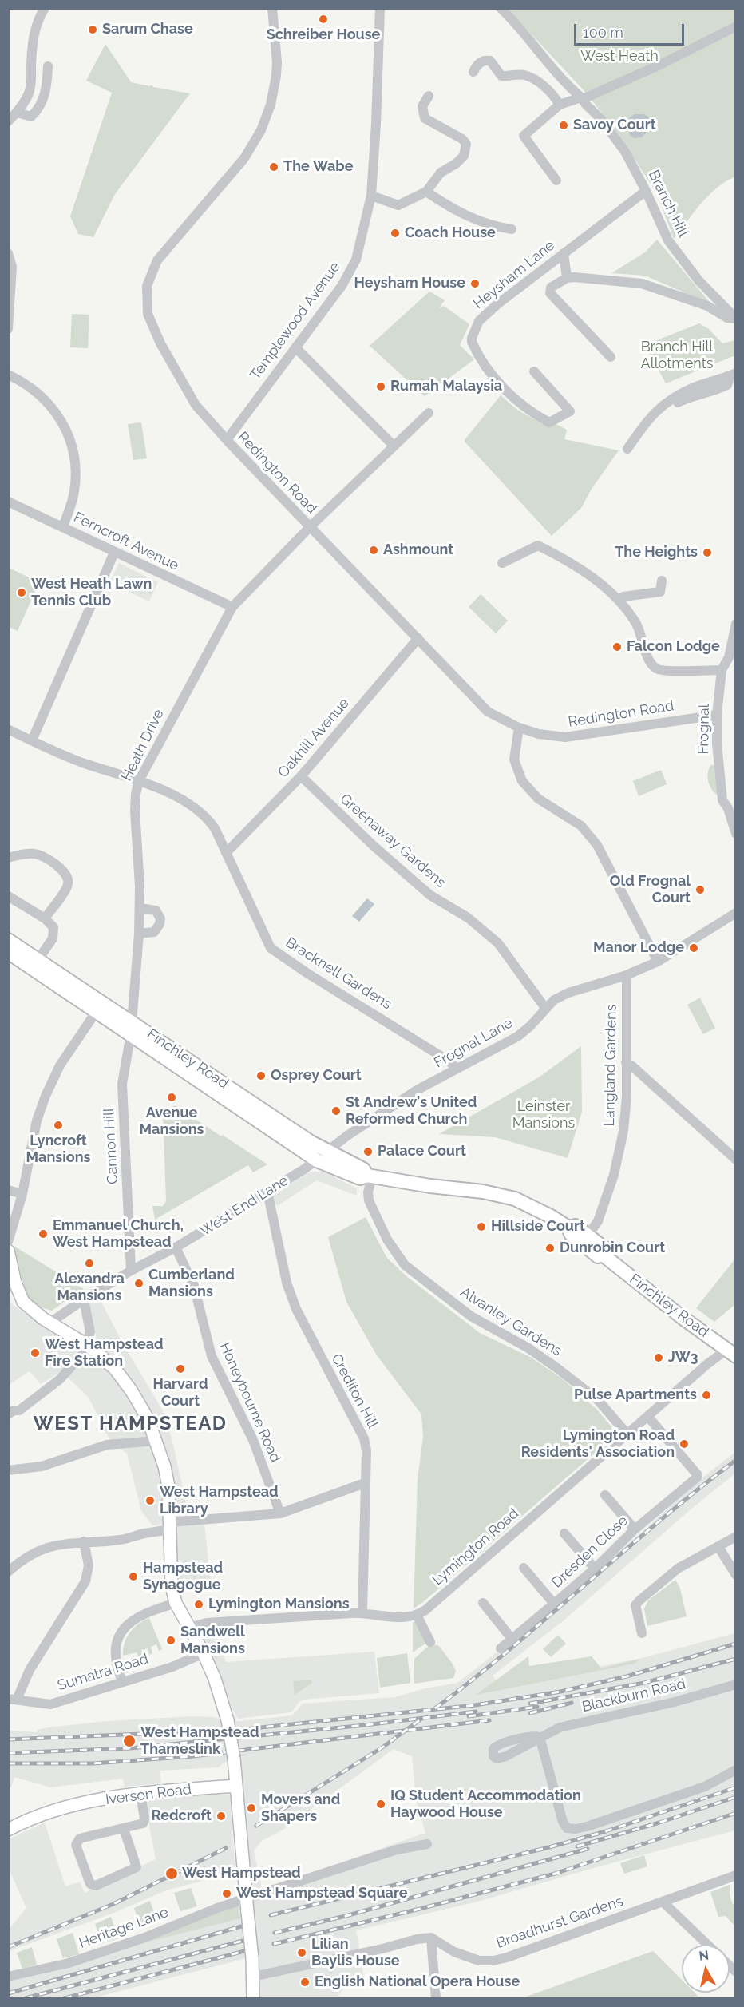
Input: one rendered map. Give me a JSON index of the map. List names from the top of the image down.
{
  "streets": {
    "highway": ["Finchley Road"],
    "main road": ["Iverson Road"],
    "street": [
      "Branch Hill",
      "Heysham Lane",
      "Templewood Avenue",
      "Redington Road",
      "Ferncroft Avenue",
      "Frognal",
      "Oakhill Avenue",
      "Heath Drive",
      "Greenaway Gardens",
      "Bracknell Gardens",
      "Frognal Lane",
      "Langland Gardens",
      "Cannon Hill",
      "West End Lane",
      "Alvanley Gardens",
      "Crediton Hill",
      "Honeybourne Road",
      "Lymington Road",
      "Dresden Close",
      "Sumatra Road",
      "Blackburn Road",
      "Broadhurst Gardens",
      "Heritage Lane"
    ]
  },
  "crossings": [
    ["Branch Hill", "Heysham Lane"],
    ["Templewood Avenue", "Redington Road"],
    ["Redington Road", "Frognal"],
    ["Redington Road", "Oakhill Avenue"],
    ["Redington Road", "Heath Drive"],
    ["Ferncroft Avenue", "Heath Drive"],
    ["Oakhill Avenue", "Greenaway Gardens"],
    ["Oakhill Avenue", "Bracknell Gardens"],
    ["Heath Drive", "Bracknell Gardens"],
    ["Heath Drive", "Finchley Road"],
    ["Heath Drive", "Cannon Hill"],
    ["Greenaway Gardens", "Frognal Lane"],
    ["Bracknell Gardens", "Frognal Lane"],
    ["Frognal Lane", "Finchley Road"],
    ["Frognal Lane", "Langland Gardens"],
    ["Frognal Lane", "West End Lane"],
    ["Finchley Road", "Langland Gardens"],
    ["Finchley Road", "Cannon Hill"],
    ["Finchley Road", "West End Lane"],
    ["Finchley Road", "Alvanley Gardens"],
    ["Finchley Road", "Lymington Road"],
    ["Cannon Hill", "West End Lane"],
    ["West End Lane", "Crediton Hill"],
    ["West End Lane", "Honeybourne Road"],
    ["Alvanley Gardens", "Lymington Road"],
    ["Lymington Road", "Dresden Close"]
  ],
  "districts": ["WEST HAMPSTEAD"],
  "parks": ["West Heath", "Branch Hill Allotments", "Leinster Mansions"],
  "places": [
    "Schreiber House",
    "Sarum Chase",
    "Savoy Court",
    "The Wabe",
    "Coach House",
    "Heysham House",
    "Rumah Malaysia",
    "Ashmount",
    "The Heights",
    "West Heath Lawn Tennis Club",
    "Falcon Lodge",
    "Old Frognal Court",
    "Manor Lodge",
    "Osprey Court",
    "Avenue Mansions",
    "St Andrew's United Reformed Church",
    "Lyncroft Mansions",
    "Palace Court",
    "Hillside Court",
    "Emmanuel Church, West Hampstead",
    "Dunrobin Court",
    "Alexandra Mansions",
    "Cumberland Mansions",
    "West Hampstead Fire Station",
    "JW3",
    "Harvard Court",
    "Pulse Apartments",
    "Lymington Road Residents' Association",
    "West Hampstead Library",
    "Hampstead Synagogue",
    "Lymington Mansions",
    "Sandwell Mansions",
    "West Hampstead Thameslink",
    "IQ Student Accommodation Haywood House",
    "Movers and Shapers",
    "Redcroft",
    "West Hampstead",
    "West Hampstead Square",
    "Lilian Baylis House",
    "English National Opera House"
  ],
  "scale_bar": "100 m",
  "north": "top"
}
